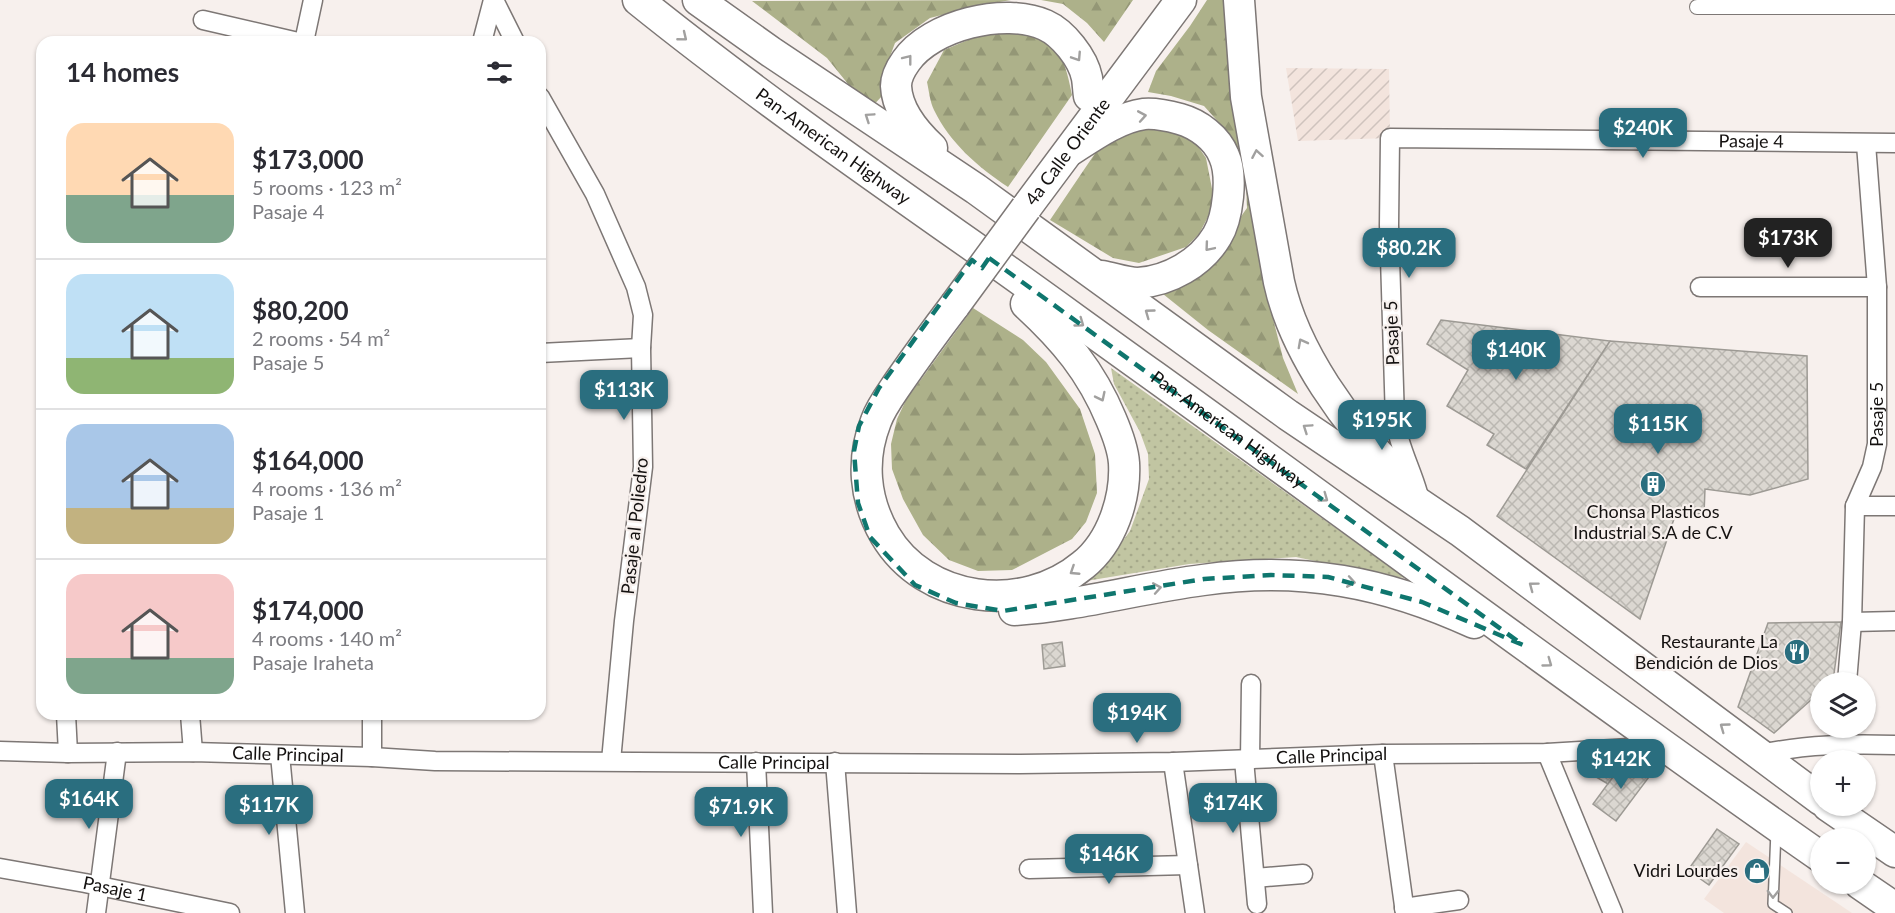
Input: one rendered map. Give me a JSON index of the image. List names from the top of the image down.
{
  "streets": {
    "highway": ["Pan-American Highway", "4a Calle Oriente"],
    "street": [
      "Pasaje 4",
      "Pasaje 5",
      "Pasaje al Poliedro",
      "Calle Principal",
      "Pasaje 1"
    ]
  },
  "crossings": [
    ["Pasaje 4", "Pasaje 5"],
    ["Pan-American Highway", "Calle Principal"],
    ["Pasaje al Poliedro", "Calle Principal"]
  ],
  "places": {
    "building": ["Chonsa Plasticos Industrial S.A de C.V"],
    "restaurant": ["Restaurante La Bendición de Dios"],
    "shop": ["Vidri Lourdes"]
  },
  "page": {
    "heading": "14 homes",
    "price": [
      "$240K",
      "$173K",
      "$80.2K",
      "$140K",
      "$113K",
      "$195K",
      "$115K",
      "$194K",
      "$142K",
      "$164K",
      "$174K",
      "$117K",
      "$71.9K",
      "$146K"
    ],
    "list": [
      {
        "name": "$173,000",
        "note": "5 rooms · 123 m² · Pasaje 4"
      },
      {
        "name": "$80,200",
        "note": "2 rooms · 54 m² · Pasaje 5"
      },
      {
        "name": "$164,000",
        "note": "4 rooms · 136 m² · Pasaje 1"
      },
      {
        "name": "$174,000",
        "note": "4 rooms · 140 m² · Pasaje Iraheta"
      }
    ],
    "map_buttons": ["+", "−"]
  }
}
